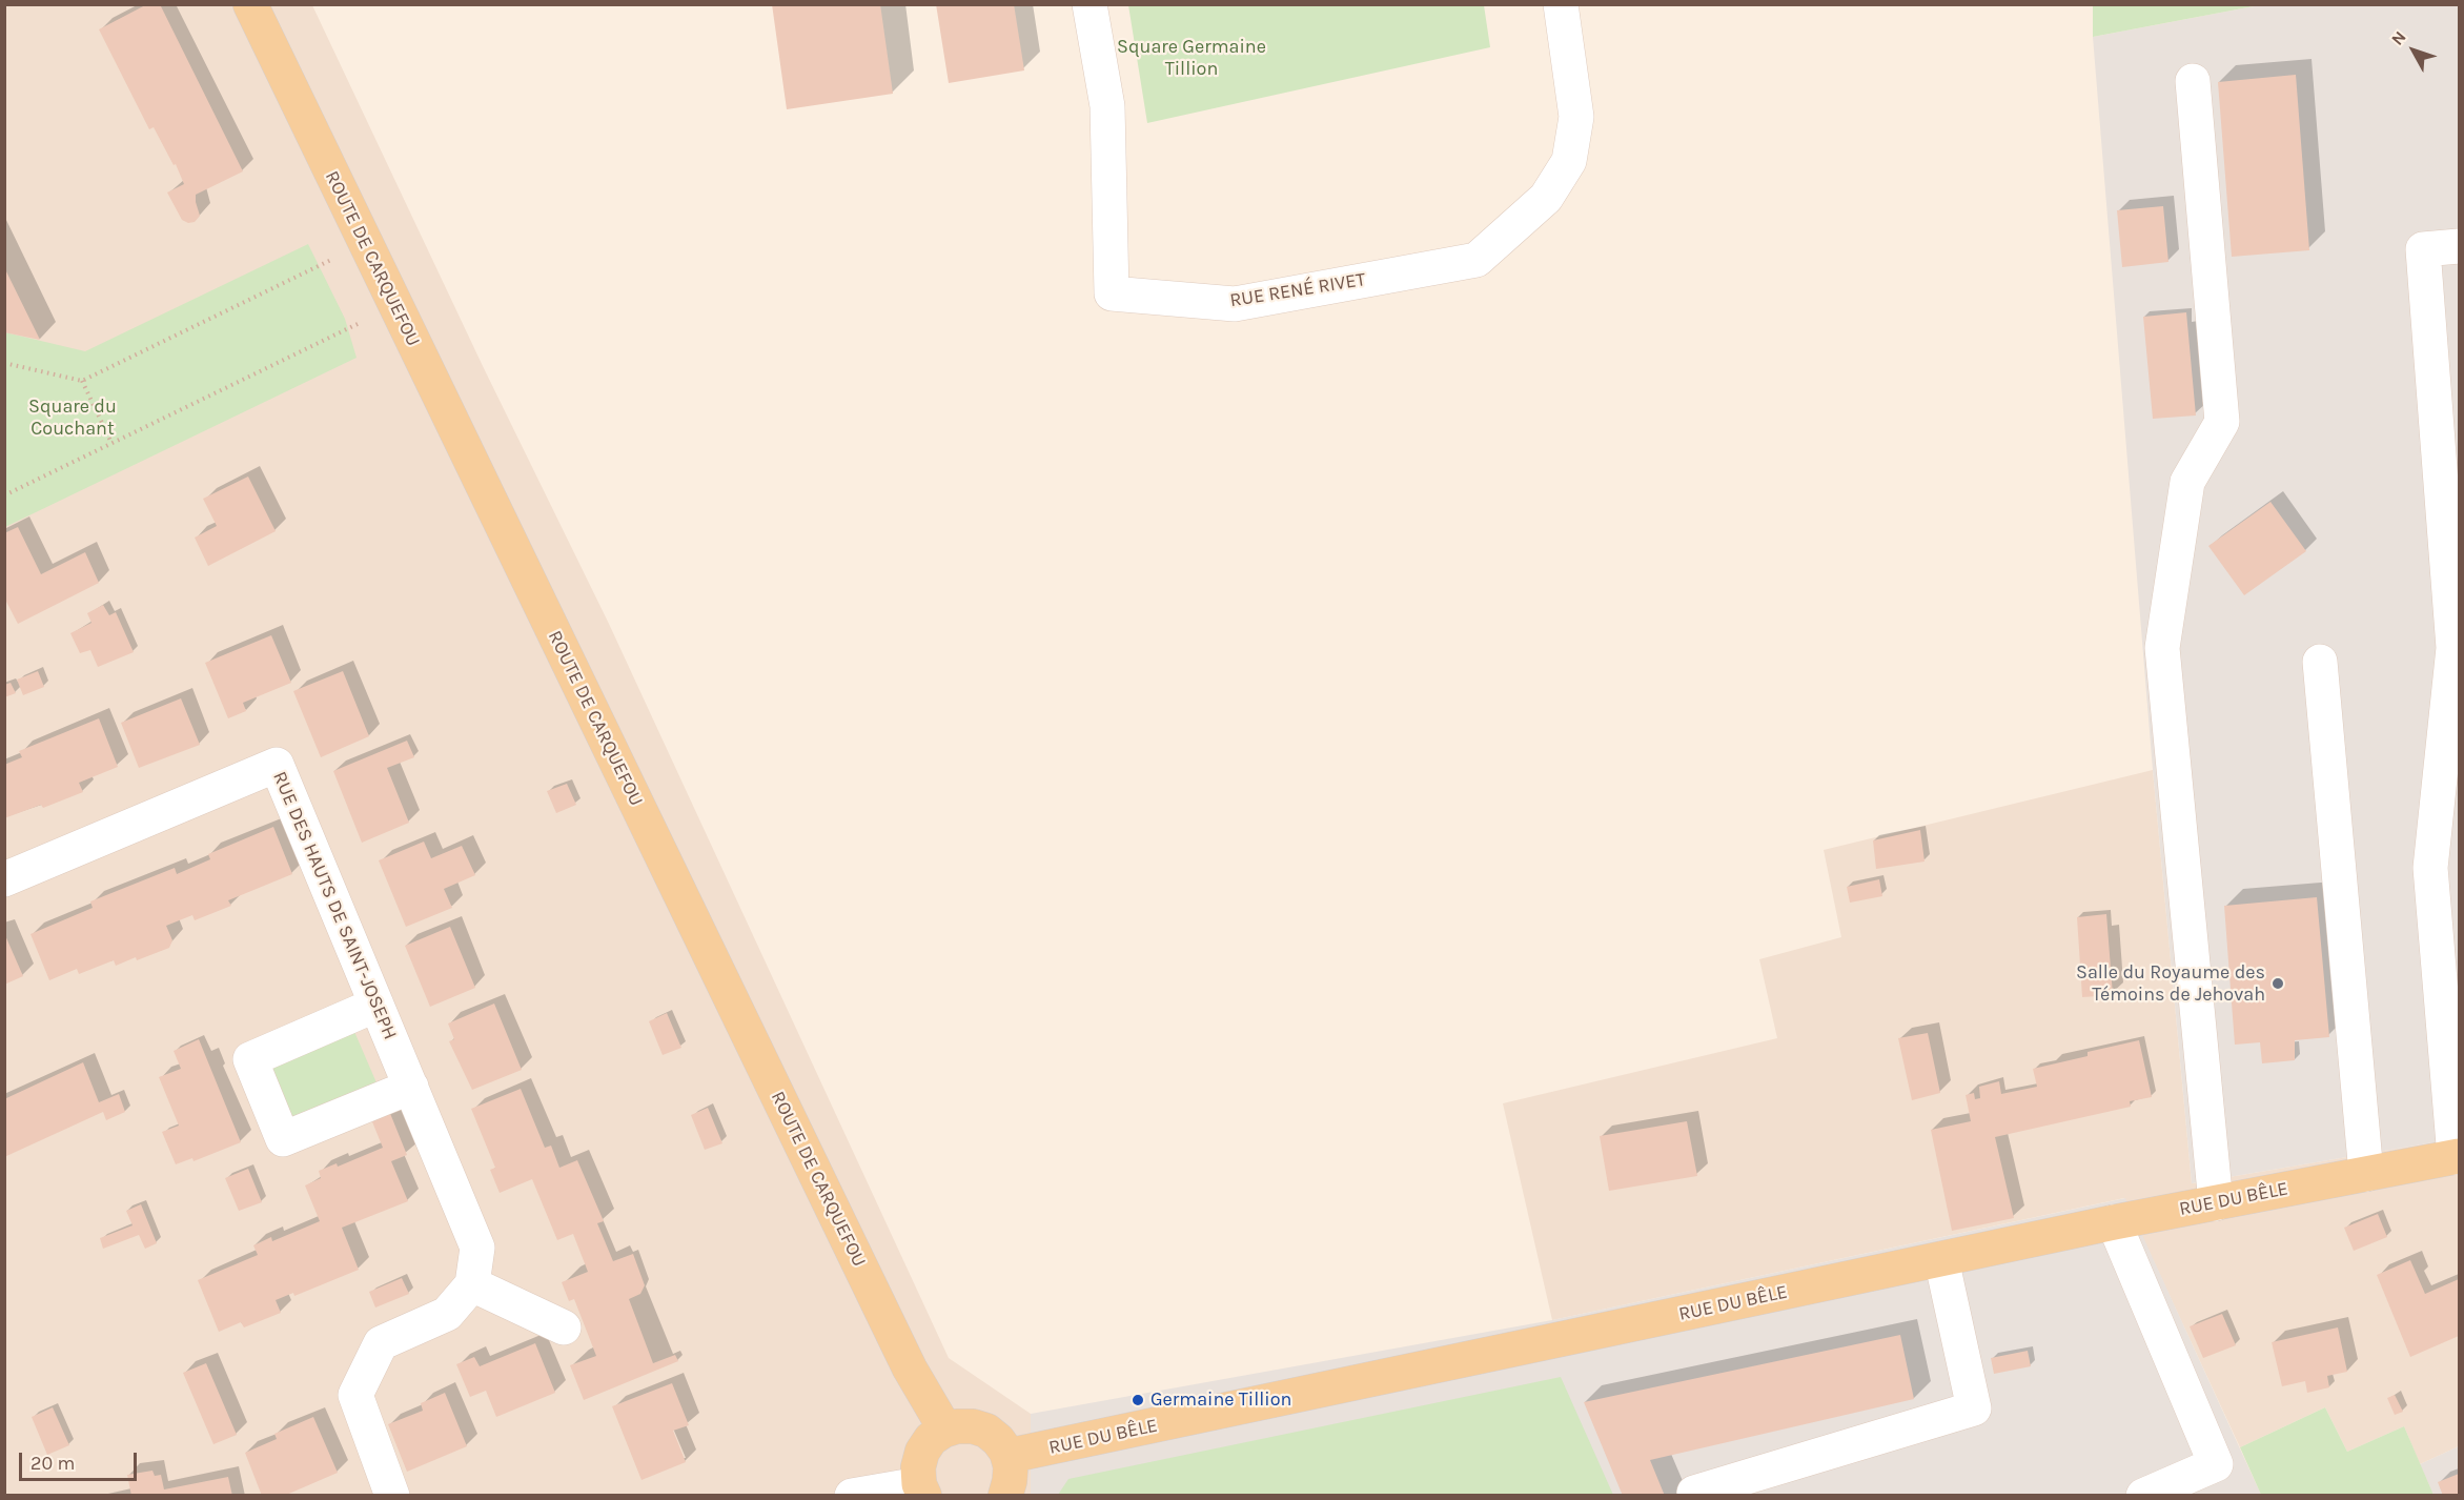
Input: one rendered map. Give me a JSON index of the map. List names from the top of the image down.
{
  "streets": {
    "main road": ["ROUTE DE CARQUEFOU", "RUE DU BÊLE"],
    "street": ["RUE RENÉ RIVET", "RUE DES HAUTS DE SAINT-JOSEPH"]
  },
  "parks": ["Square Germaine Tillion", "Square du Couchant"],
  "places": ["Salle du Royaume des Témoins de Jehovah", "Germaine Tillion"],
  "scale_bar": "20 m",
  "north": "top left"
}
